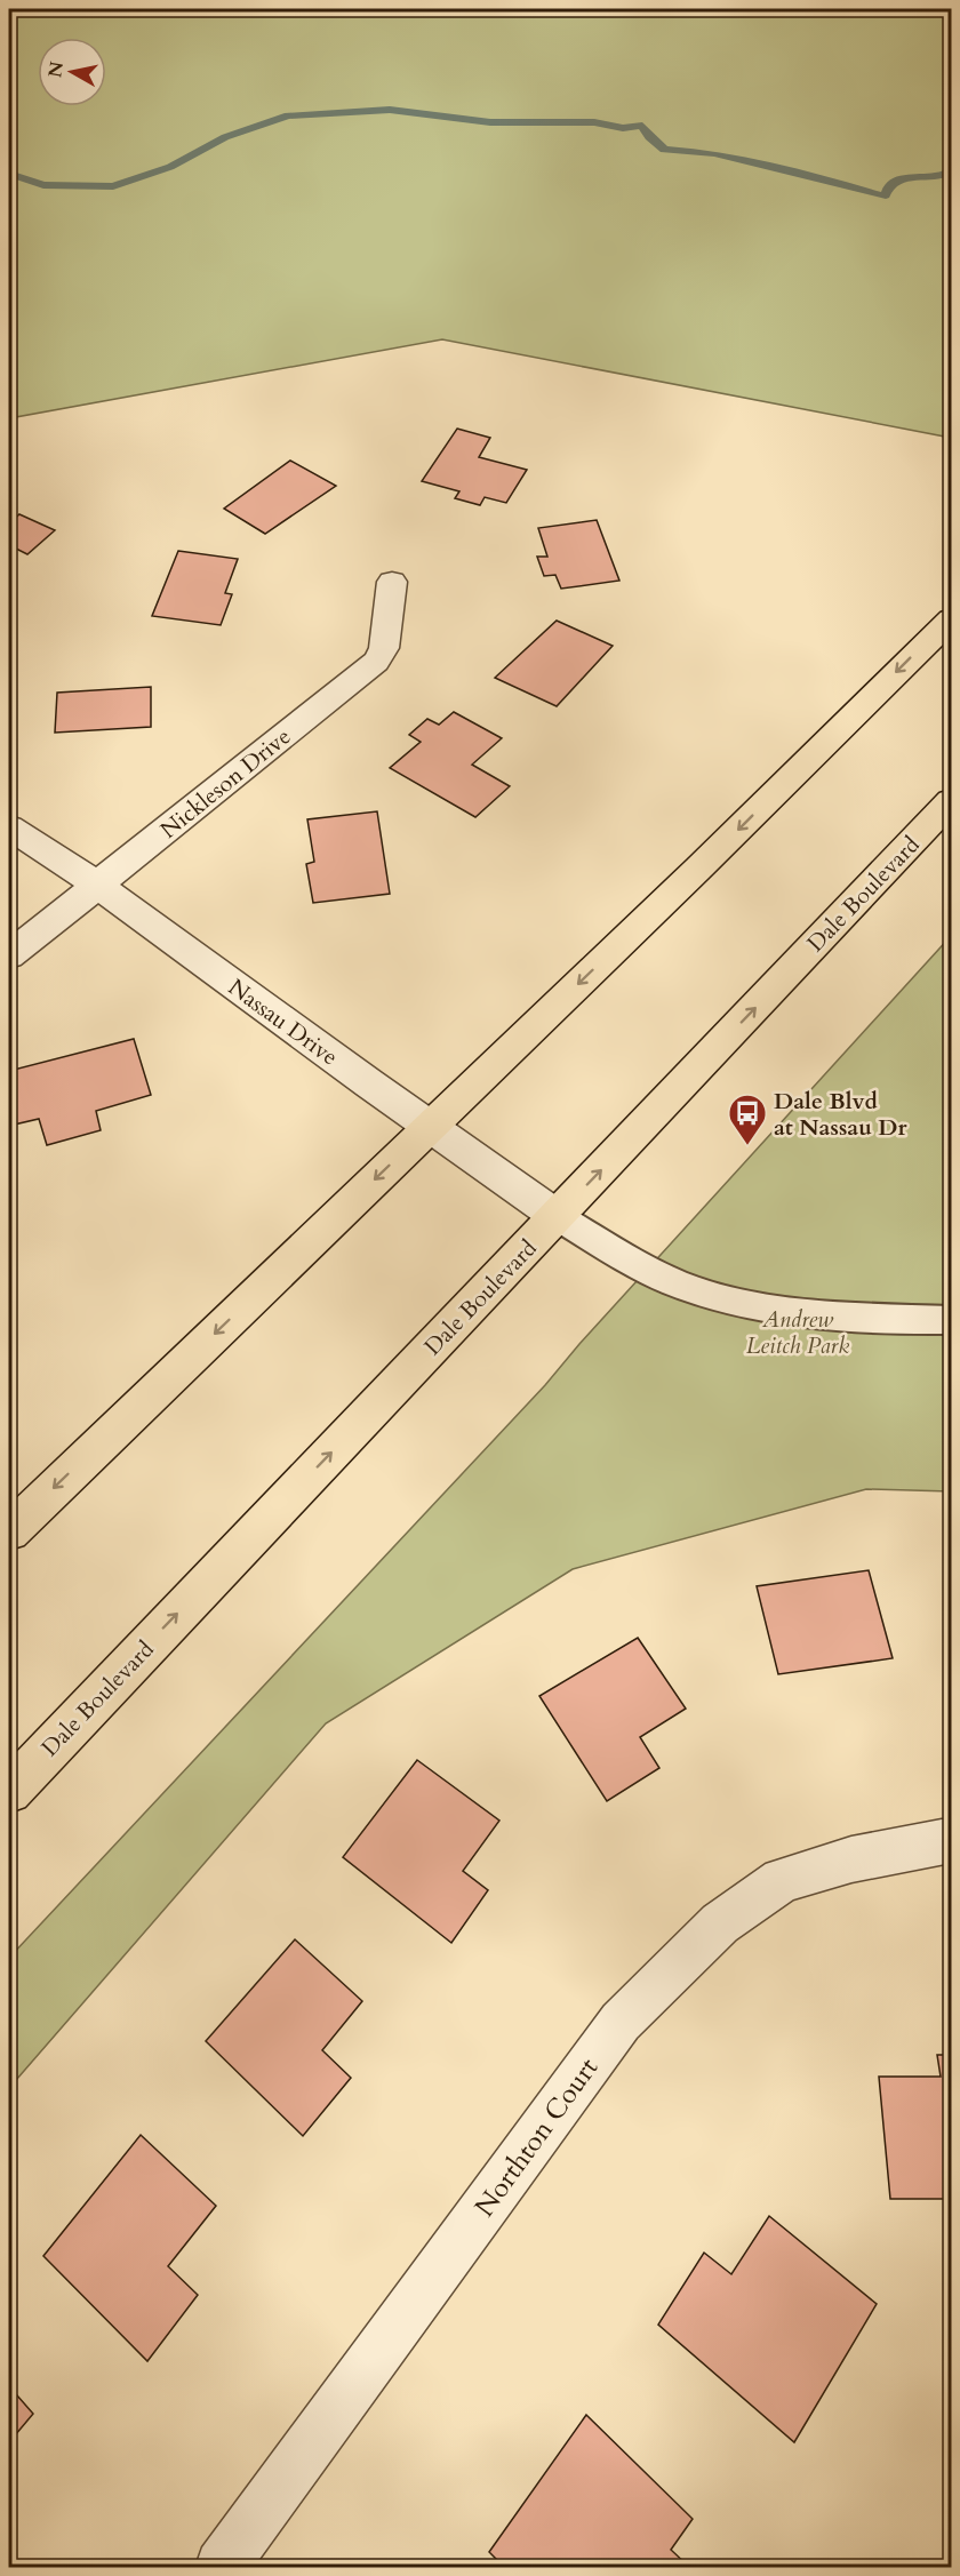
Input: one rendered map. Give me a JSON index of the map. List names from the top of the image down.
{
  "streets": {
    "main road": ["Dale Boulevard"],
    "street": ["Nickleson Drive", "Nassau Drive", "Northton Court"]
  },
  "crossings": [
    ["Nickleson Drive", "Nassau Drive"],
    ["Dale Boulevard", "Nassau Drive"]
  ],
  "parks": ["Andrew Leitch Park"],
  "places": {
    "bus stop": ["Dale Blvd at Nassau Dr"]
  },
  "north": "left"
}
